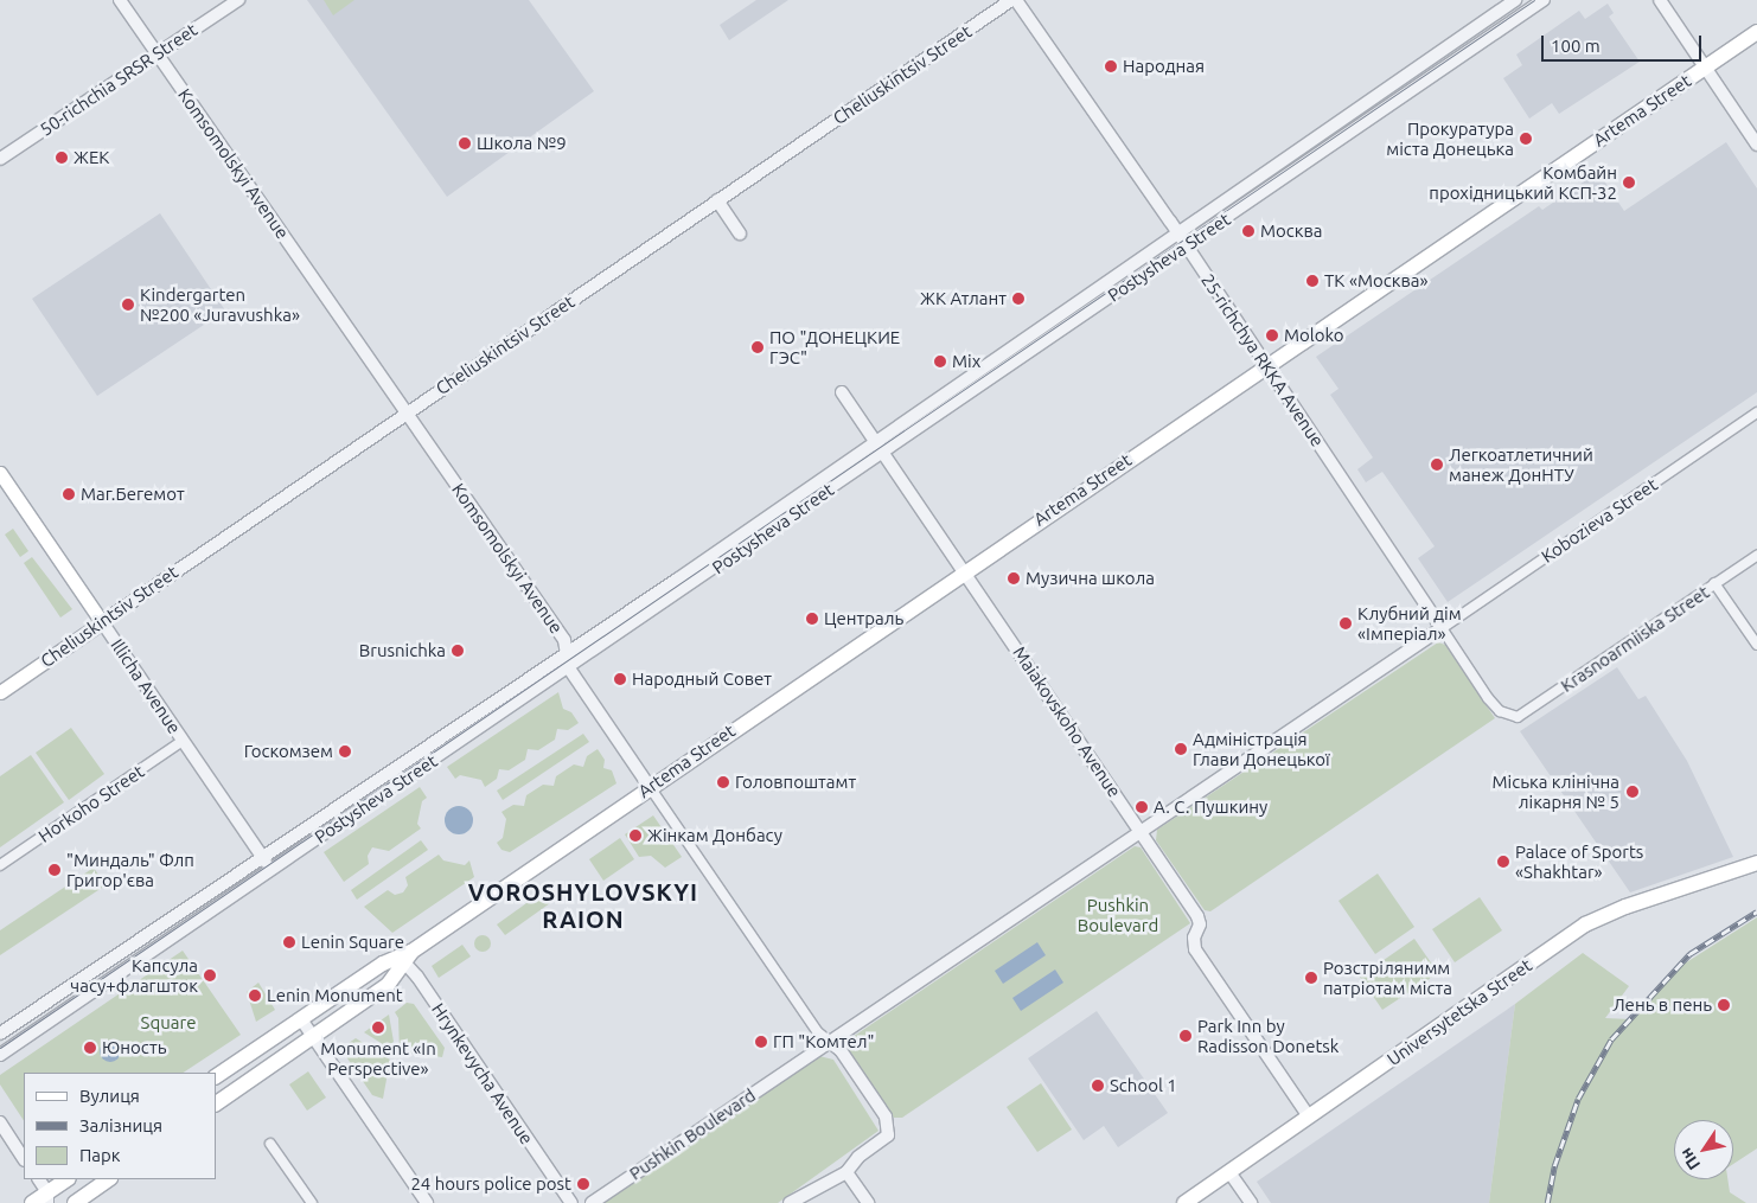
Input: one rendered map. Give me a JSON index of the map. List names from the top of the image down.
{
  "streets": {
    "main road": [
      "Cheliuskintsiv Street",
      "Artema Street",
      "Illicha Avenue",
      "Universytetska Street"
    ],
    "street": [
      "50-richchia SRSR Street",
      "Komsomolskyi Avenue",
      "Postysheva Street",
      "25-richchya RKKA Avenue",
      "Kobozieva Street",
      "Krasnoarmiiska Street",
      "Maiakovskoho Avenue",
      "Horkoho Street",
      "Hrynkevycha Avenue",
      "Pushkin Boulevard"
    ]
  },
  "crossings": [
    ["Cheliuskintsiv Street", "Komsomolskyi Avenue"],
    ["Cheliuskintsiv Street", "Illicha Avenue"],
    ["50-richchia SRSR Street", "Komsomolskyi Avenue"],
    ["Artema Street", "25-richchya RKKA Avenue"],
    ["Artema Street", "Maiakovskoho Avenue"],
    ["Artema Street", "Hrynkevycha Avenue"],
    ["Komsomolskyi Avenue", "Postysheva Street"],
    ["Postysheva Street", "25-richchya RKKA Avenue"],
    ["Postysheva Street", "Illicha Avenue"],
    ["Postysheva Street", "Maiakovskoho Avenue"],
    ["25-richchya RKKA Avenue", "Kobozieva Street"],
    ["25-richchya RKKA Avenue", "Krasnoarmiiska Street"],
    ["25-richchya RKKA Avenue", "Pushkin Boulevard"],
    ["Kobozieva Street", "Pushkin Boulevard"],
    ["Illicha Avenue", "Horkoho Street"],
    ["Maiakovskoho Avenue", "Universytetska Street"],
    ["Maiakovskoho Avenue", "Pushkin Boulevard"]
  ],
  "districts": ["VOROSHYLOVSKYI RAION"],
  "parks": ["Pushkin Boulevard", "Square"],
  "places": [
    "Народная",
    "Прокуратура міста Донецька",
    "Школа №9",
    "ЖЕК",
    "Комбайн прохідницький КСП-32",
    "Москва",
    "ТК «Москва»",
    "ЖК Атлант",
    "Kindergarten №200 «Juravushka»",
    "Moloko",
    "ПО \"ДОНЕЦКИЕ ГЭС\"",
    "Mix",
    "Легкоатлетичний манеж ДонНТУ",
    "Маг.Бегемот",
    "Музична школа",
    "Централь",
    "Клубний дім «Імперіал»",
    "Brusnichka",
    "Народный Совет",
    "Адміністрація Глави Донецької",
    "Госкомзем",
    "Головпоштамт",
    "Міська клінічна лікарня № 5",
    "А. С. Пушкину",
    "Жінкам Донбасу",
    "Palace of Sports «Shakhtar»",
    "\"Миндаль\" Флп Григор'єва",
    "Lenin Square",
    "Капсула часу+флагшток",
    "Розстрілянимм патріотам міста",
    "Lenin Monument",
    "Лень в пень",
    "Monument «In Perspective»",
    "Park Inn by Radisson Donetsk",
    "ГП \"Комтел\"",
    "Юность",
    "School 1",
    "24 hours police post"
  ],
  "legend": ["Вулиця", "Залізниця", "Парк"],
  "scale_bar": "100 m",
  "north": "bottom left"
}
